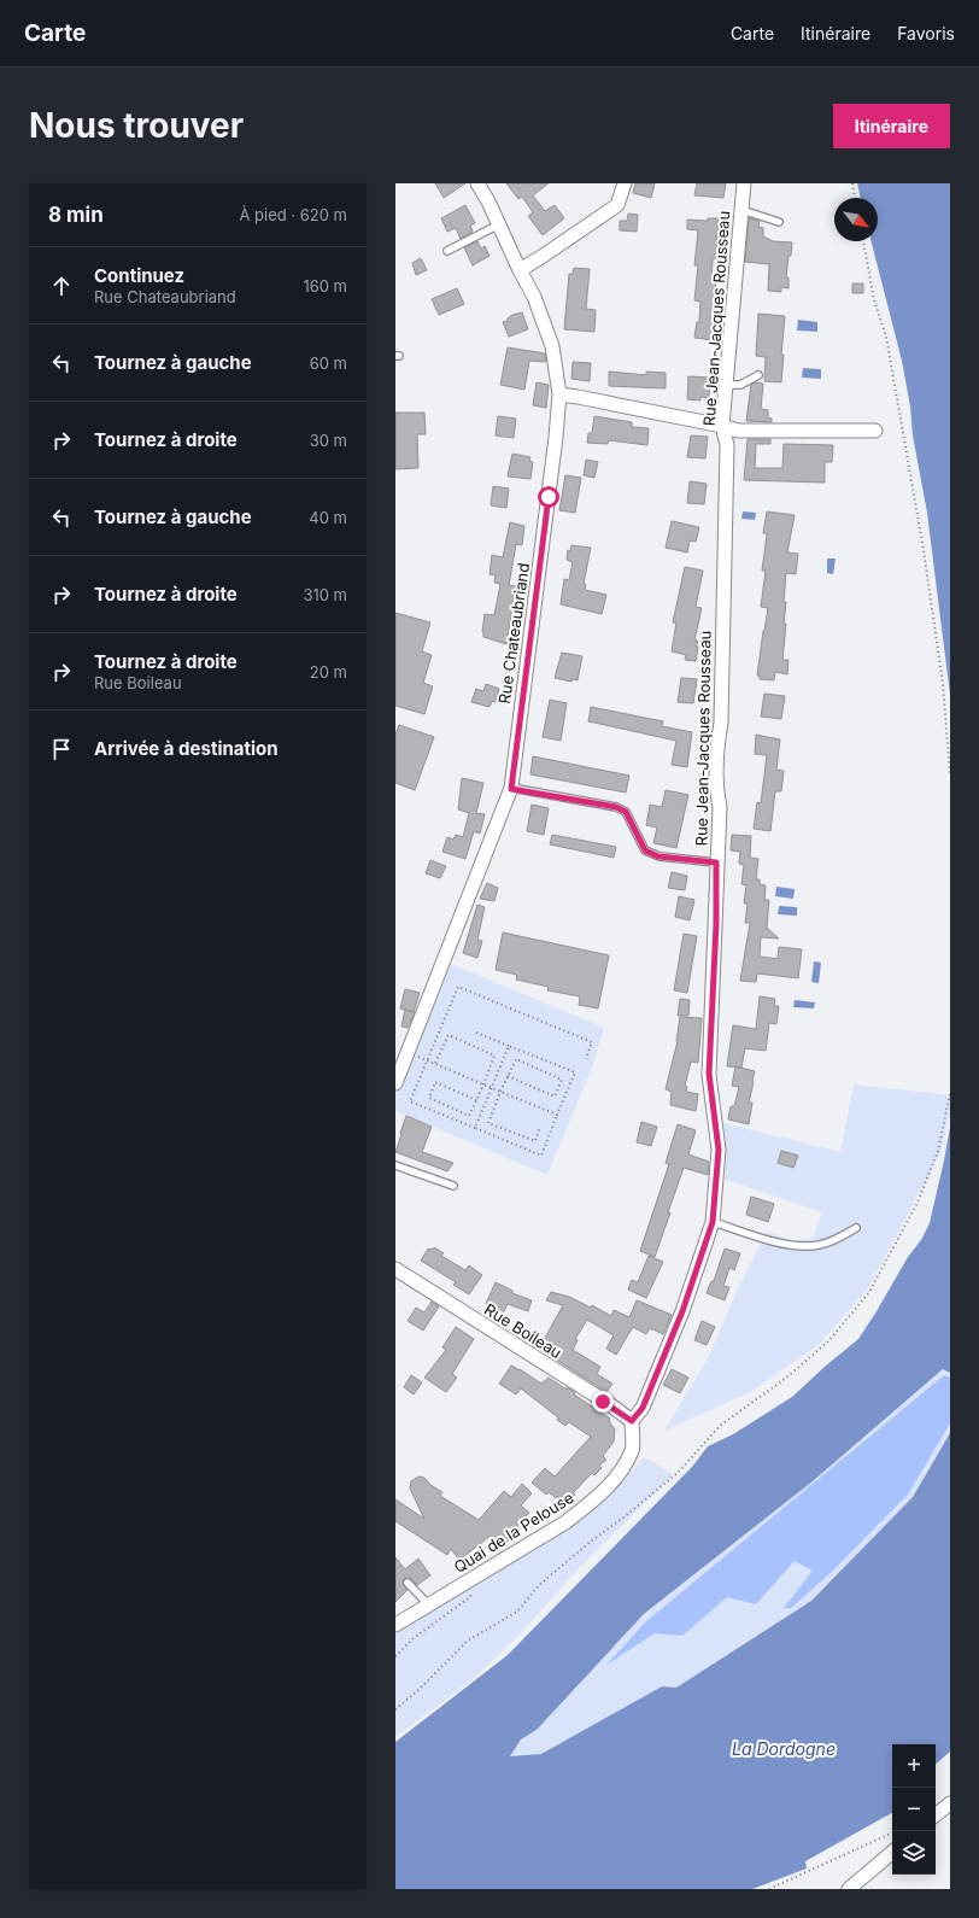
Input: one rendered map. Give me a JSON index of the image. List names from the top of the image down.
{
  "streets": {
    "street": [
      "Rue Jean-Jacques Rousseau",
      "Rue Chateaubriand",
      "Rue Boileau",
      "Quai de la Pelouse"
    ]
  },
  "crossings": [
    ["Rue Jean-Jacques Rousseau", "Rue Boileau"],
    ["Rue Jean-Jacques Rousseau", "Quai de la Pelouse"],
    ["Rue Boileau", "Quai de la Pelouse"]
  ],
  "water": ["La Dordogne"],
  "north": "bottom right",
  "page": {
    "header": "Carte",
    "nav": ["Carte", "Itinéraire", "Favoris"],
    "buttons": "Itinéraire",
    "title": "Nous trouver",
    "heading": ["8 min", "À pied · 620 m"],
    "list": [
      ["Continuez", "Rue Chateaubriand", "160 m"],
      ["Tournez à gauche", "60 m"],
      ["Tournez à droite", "30 m"],
      ["Tournez à gauche", "40 m"],
      ["Tournez à droite", "310 m"],
      ["Tournez à droite", "Rue Boileau", "20 m"],
      "Arrivée à destination"
    ],
    "map_buttons": ["+", "−"]
  }
}
